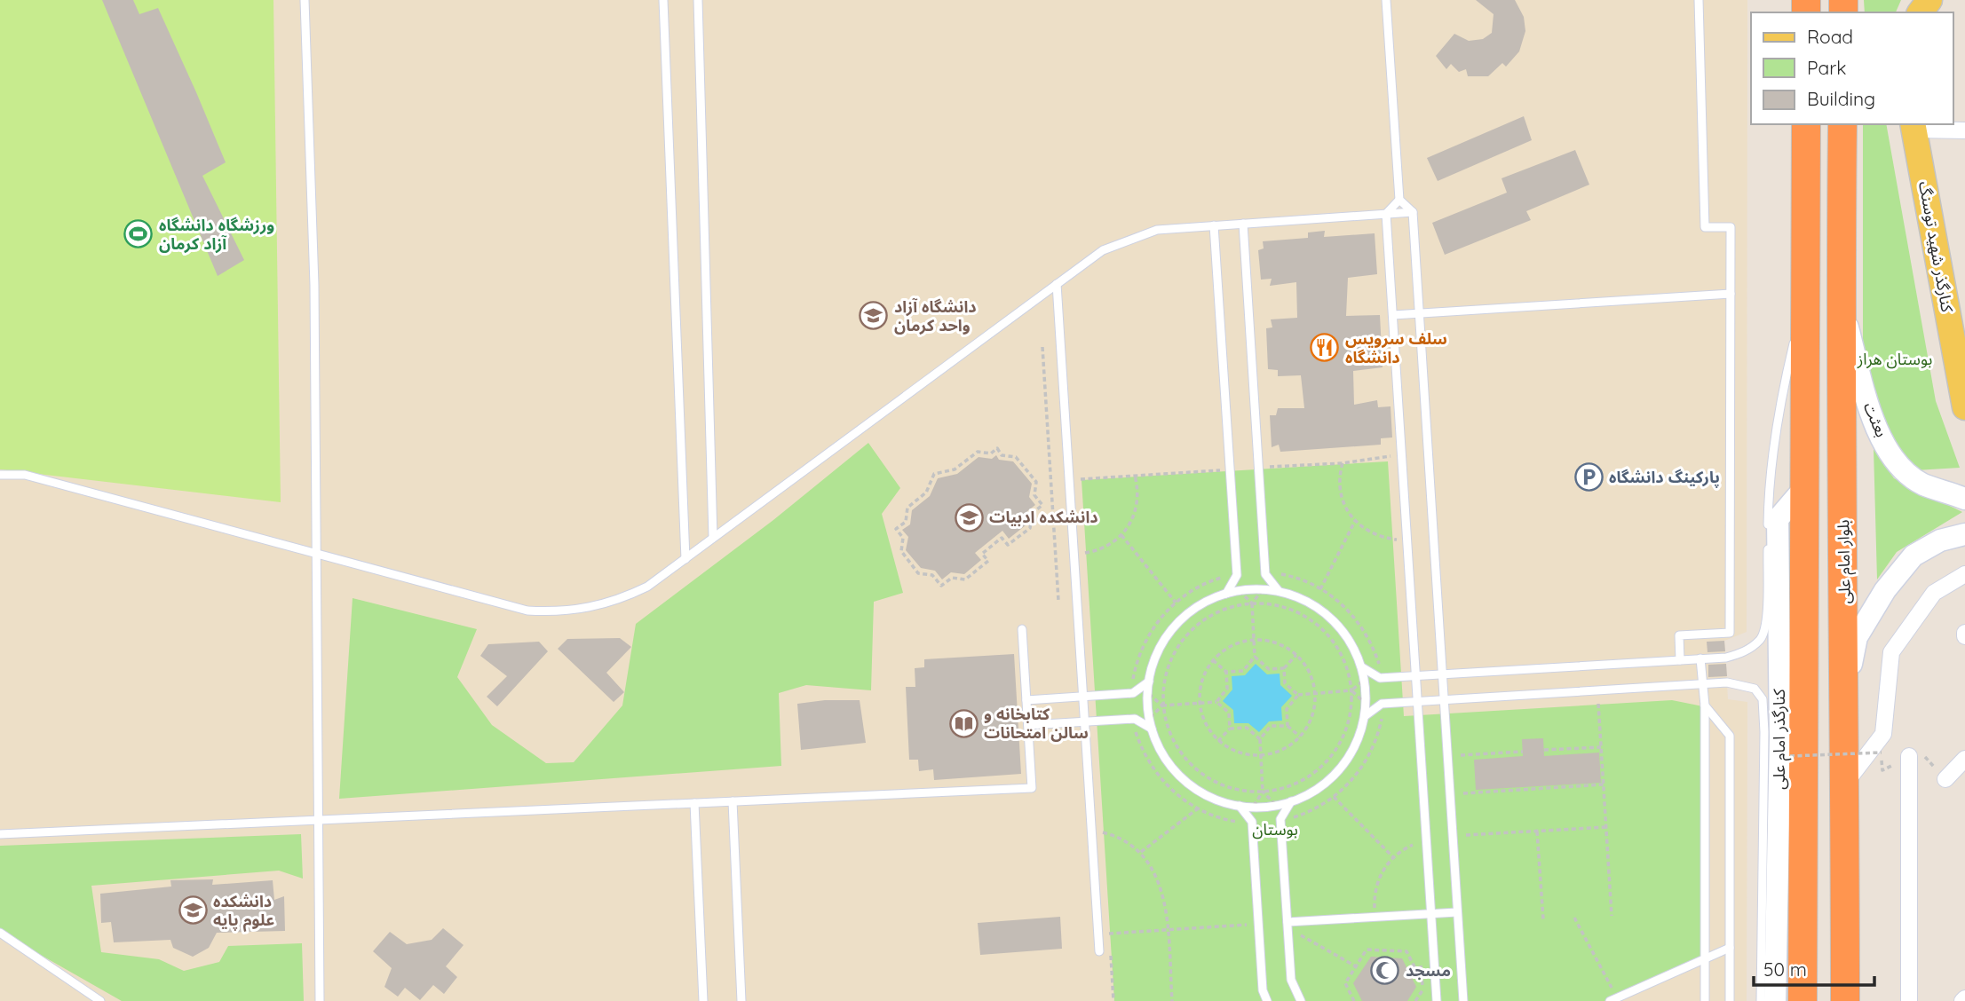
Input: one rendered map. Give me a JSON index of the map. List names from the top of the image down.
{
  "streets": {
    "highway": ["بلوار امام علی"],
    "main road": ["کنارگذر شهید توسنگ"],
    "street": ["بعثت", "کنارگذر امام علی"]
  },
  "crossings": [
    ["بعثت", "بلوار امام علی"]
  ],
  "parks": ["بوستان هراز", "بوستان"],
  "places": {
    "sports": ["ورزشگاه دانشگاه آزاد کرمان"],
    "school or university": ["دانشگاه آزاد واحد کرمان", "دانشکده ادبیات", "دانشکده علوم پایه"],
    "restaurant": ["سلف سرویس دانشگاه"],
    "parking": ["پارکینگ دانشگاه"],
    "library": ["کتابخانه و سالن امتحانات"],
    "mosque": ["مسجد"]
  },
  "legend": ["Road", "Park", "Building"],
  "scale_bar": "50 m"
}
